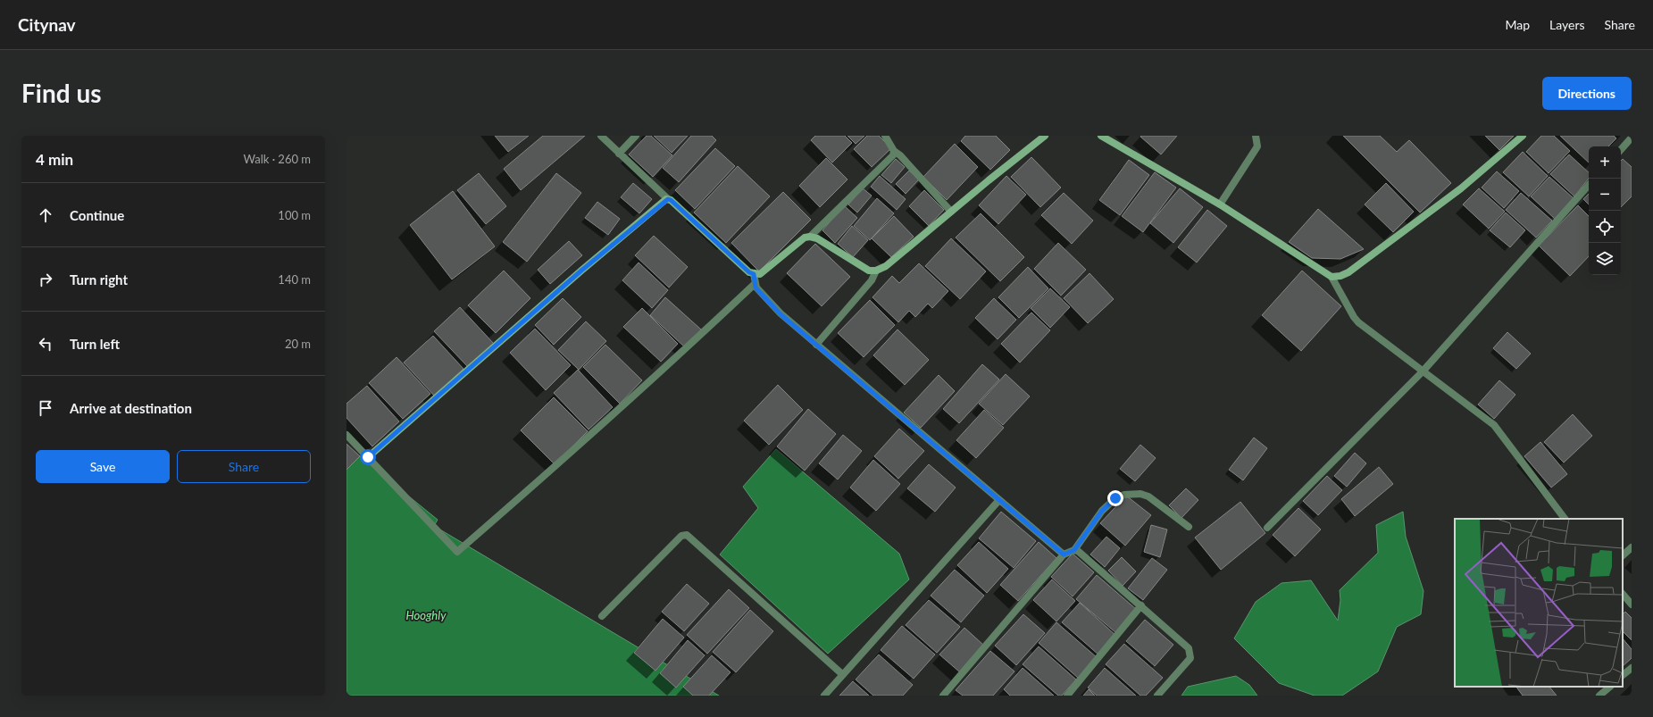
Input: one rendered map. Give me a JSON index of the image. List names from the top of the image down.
{
  "water": ["Hooghly"],
  "page": {
    "header": "Citynav",
    "nav": ["Map", "Layers", "Share"],
    "buttons": [
      "Directions",
      ["Save", "Share"]
    ],
    "title": "Find us",
    "heading": ["4 min", "Walk · 260 m"],
    "map_buttons": ["+", "−"],
    "list": [
      ["Continue", "100 m"],
      ["Turn right", "140 m"],
      ["Turn left", "20 m"],
      "Arrive at destination"
    ]
  }
}
